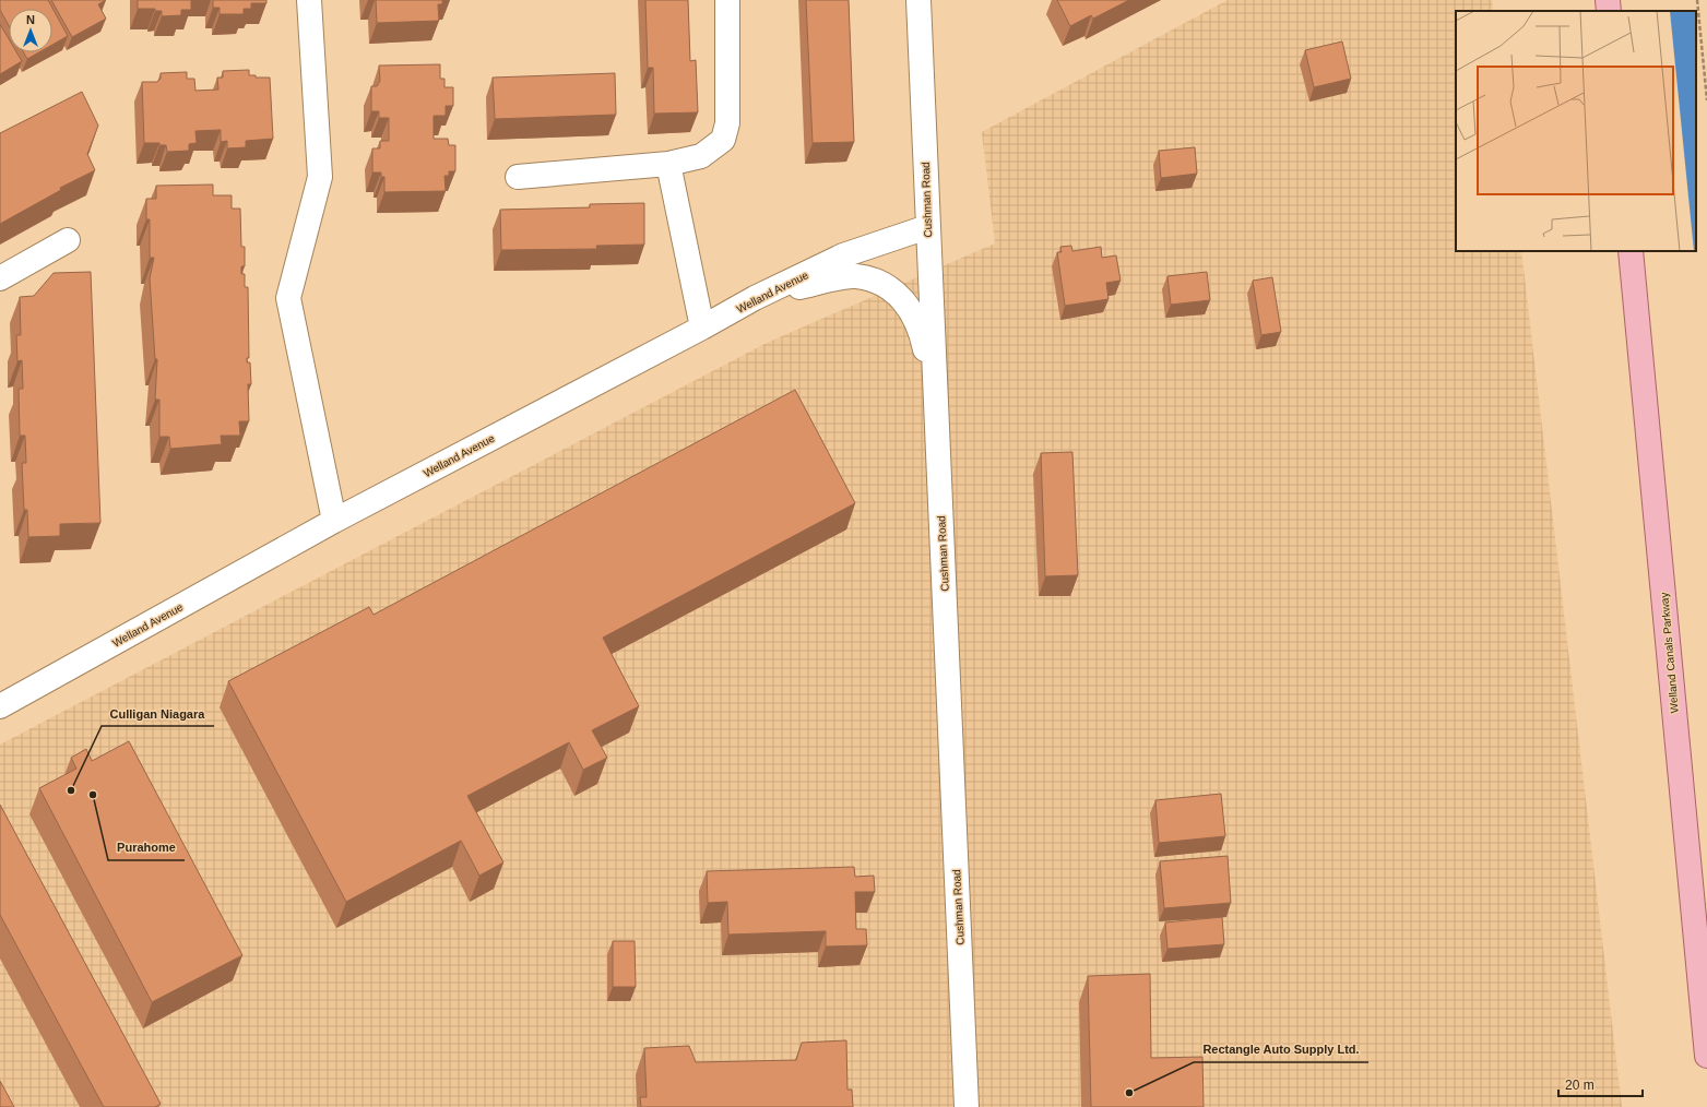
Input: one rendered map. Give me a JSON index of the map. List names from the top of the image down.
{
  "streets": {
    "main road": ["Welland Canals Parkway"],
    "street": ["Cushman Road", "Welland Avenue"]
  },
  "crossings": [
    ["Cushman Road", "Welland Avenue"]
  ],
  "places": ["Culligan Niagara", "Purahome", "Rectangle Auto Supply Ltd."],
  "scale_bar": "20 m",
  "north": "top"
}
